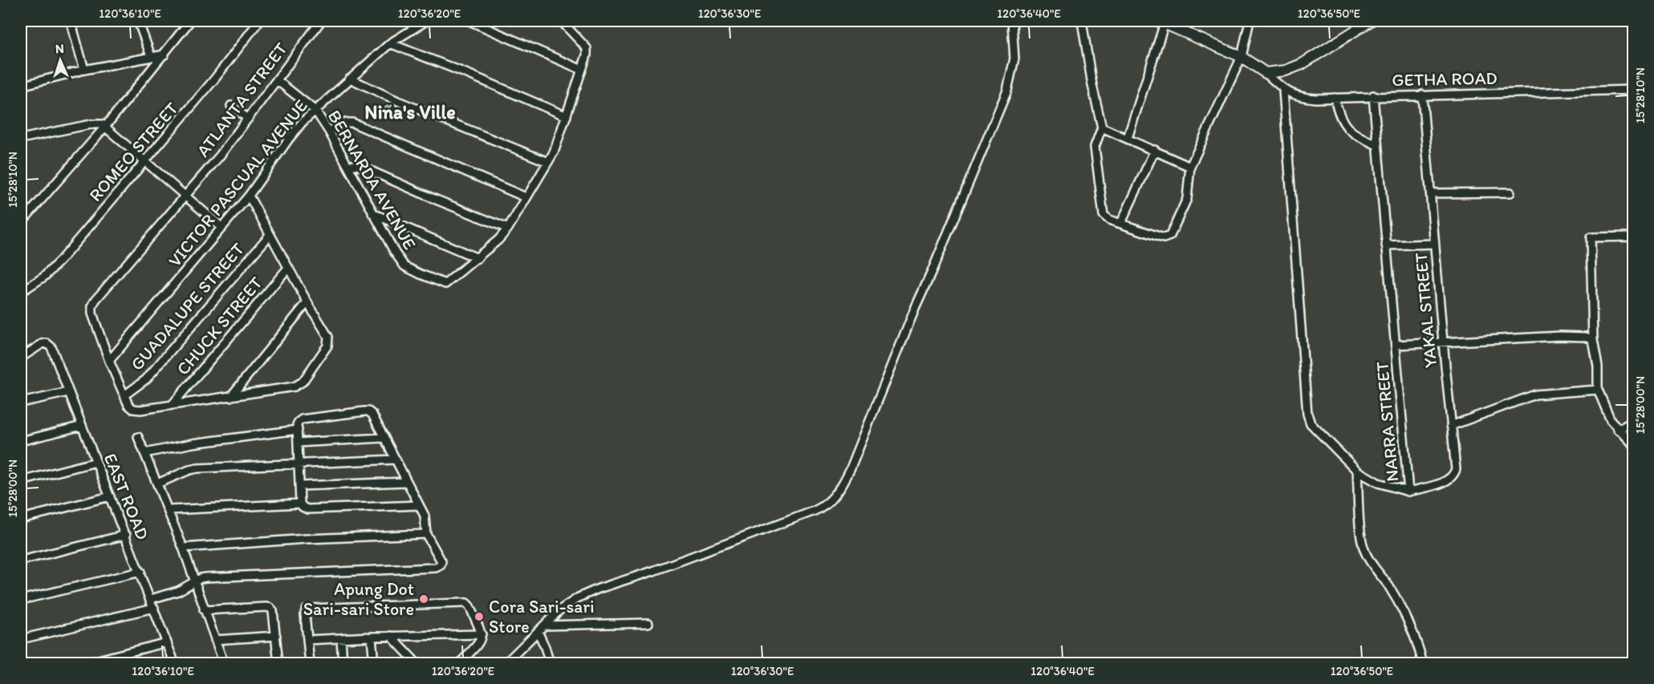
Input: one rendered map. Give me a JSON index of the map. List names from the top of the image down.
{
  "streets": {
    "street": [
      "GETHA ROAD",
      "ATLANTA STREET",
      "ROMEO STREET",
      "BERNARDA AVENUE",
      "VICTOR PASCUAL AVENUE",
      "GUADALUPE STREET",
      "YAKAL STREET",
      "CHUCK STREET",
      "NARRA STREET",
      "EAST ROAD"
    ]
  },
  "crossings": [
    ["GETHA ROAD", "YAKAL STREET"],
    ["GETHA ROAD", "NARRA STREET"],
    ["ATLANTA STREET", "BERNARDA AVENUE"],
    ["ATLANTA STREET", "VICTOR PASCUAL AVENUE"],
    ["BERNARDA AVENUE", "VICTOR PASCUAL AVENUE"],
    ["YAKAL STREET", "NARRA STREET"]
  ],
  "districts": ["Niña's Ville"],
  "places": ["Apung Dot Sari-sari Store", "Cora Sari-sari Store"],
  "north": "top",
  "coordinates": [
    "120°36'10\"E",
    "120°36'20\"E",
    "120°36'30\"E",
    "120°36'40\"E",
    "120°36'50\"E",
    "15°28'10\"N",
    "15°28'00\"N"
  ]
}
